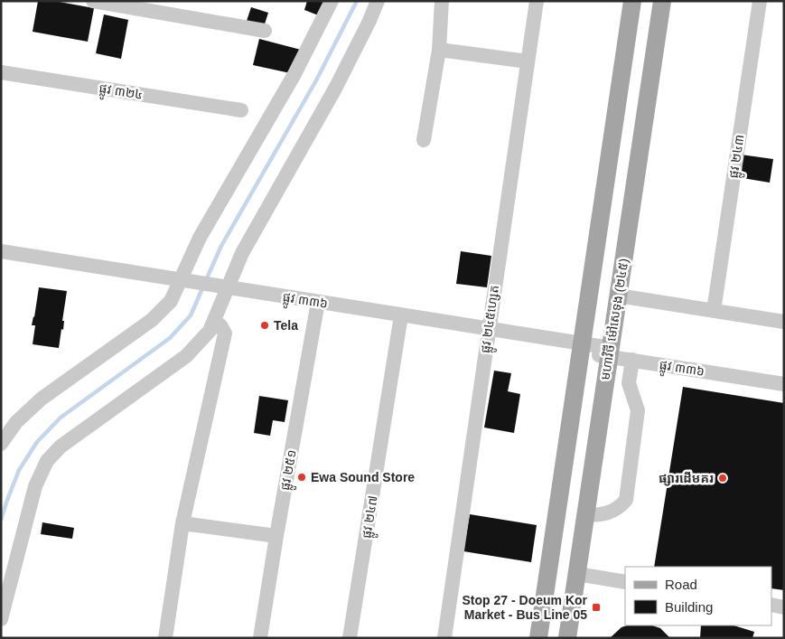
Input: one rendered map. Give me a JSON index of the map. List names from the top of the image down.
{
  "streets": {
    "main road": ["មហាវិថី ម៉ៅសេទុង (២៤៥)"],
    "street": [
      "ផ្លូវ ៣២៤",
      "ផ្លូវ ២៤៣",
      "ផ្លូវ ៣៣៦",
      "ផ្លូវ ២៤៥ហ្សេត",
      "ផ្លូវ ២៥១",
      "ផ្លូវ ២៤៧"
    ]
  },
  "crossings": [
    ["ផ្លូវ ៣៣៦", "ផ្លូវ ២៤៥ហ្សេត"],
    ["ផ្លូវ ៣៣៦", "មហាវិថី ម៉ៅសេទុង (២៤៥)"],
    ["ផ្លូវ ៣៣៦", "ផ្លូវ ២៥១"],
    ["ផ្លូវ ៣៣៦", "ផ្លូវ ២៤៧"]
  ],
  "places": {
    "other": ["Tela", "Ewa Sound Store", "ផ្សារដើមគរ"],
    "transit": ["Stop 27 - Doeum Kor Market - Bus Line 05"]
  },
  "legend": ["Road", "Building"]
}
